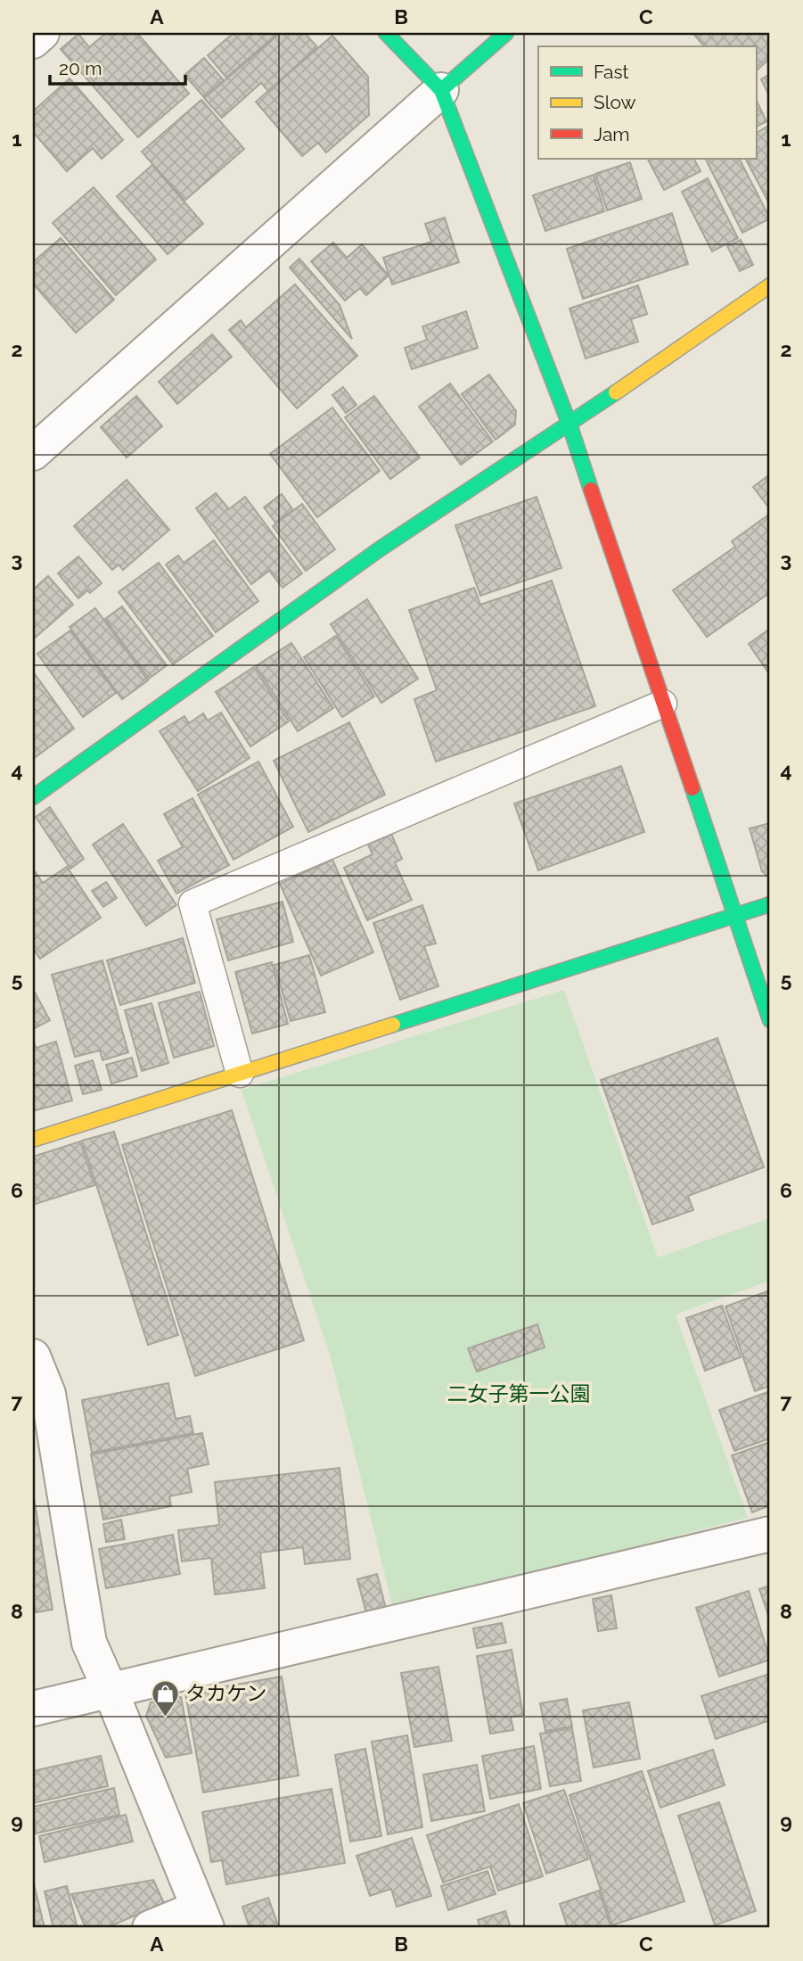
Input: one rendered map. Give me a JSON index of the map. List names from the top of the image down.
{
  "parks": ["二女子第一公園"],
  "places": {
    "shop": ["タカケン"]
  },
  "legend": ["Fast", "Slow", "Jam"],
  "scale_bar": "20 m",
  "grid": {
    "columns": ["A", "B", "C"],
    "rows": [
      "1",
      "2",
      "3",
      "4",
      "5",
      "6",
      "7",
      "8",
      "9"
    ]
  }
}
